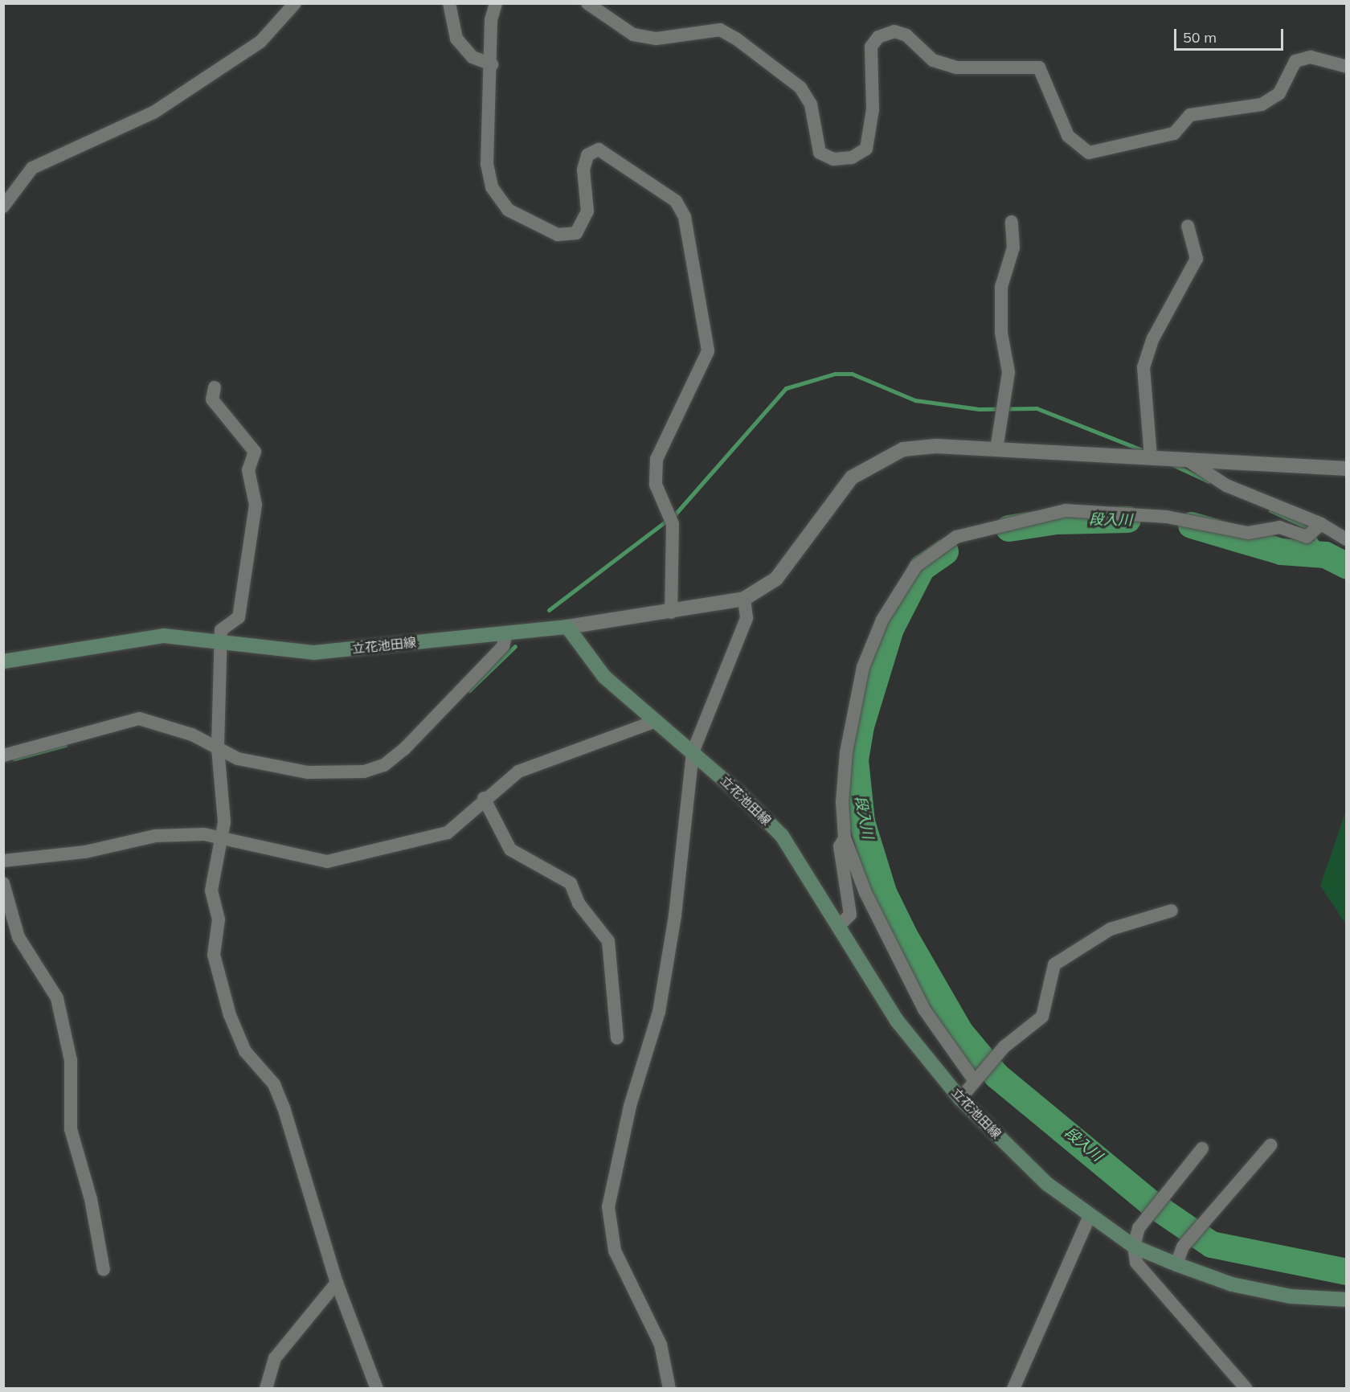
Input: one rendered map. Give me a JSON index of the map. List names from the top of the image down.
{
  "streets": {
    "main road": ["立花池田線"]
  },
  "water": ["段入川"],
  "scale_bar": "50 m"
}
